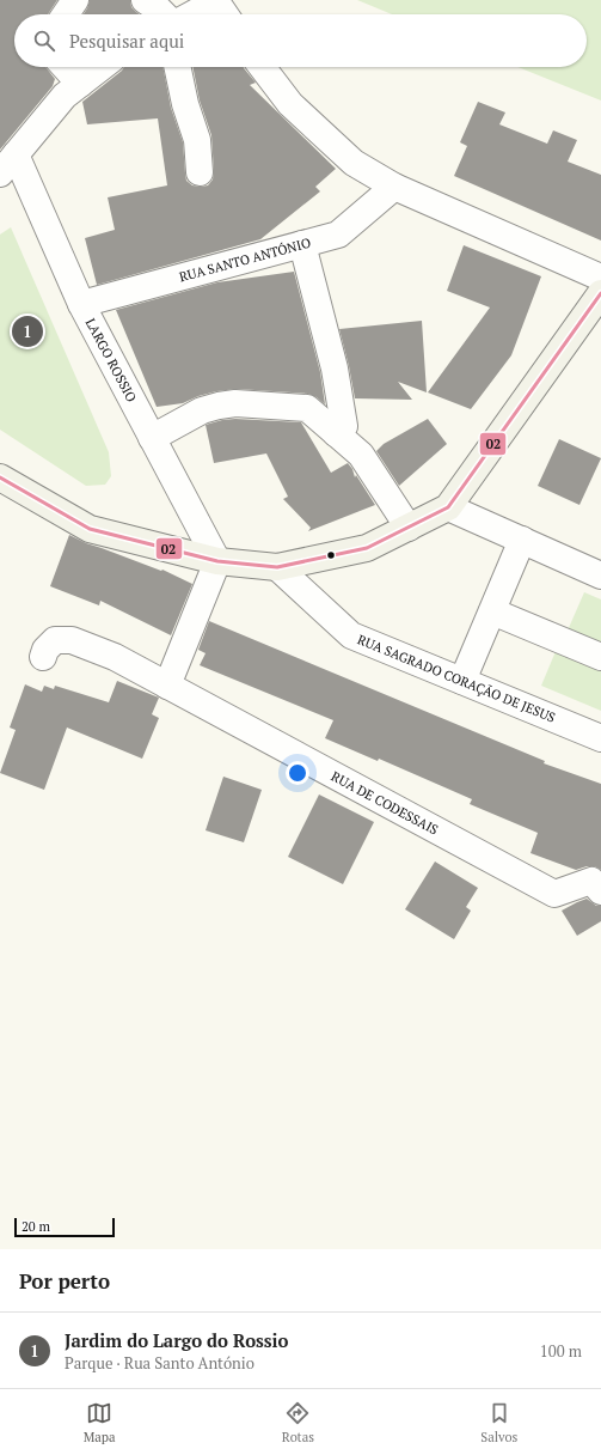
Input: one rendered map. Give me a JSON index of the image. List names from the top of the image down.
{
  "streets": {
    "street": [
      "RUA SANTO ANTÓNIO",
      "LARGO ROSSIO",
      "RUA SAGRADO CORAÇÃO DE JESUS",
      "RUA DE CODESSAIS"
    ]
  },
  "crossings": [
    ["RUA SANTO ANTÓNIO", "LARGO ROSSIO"]
  ],
  "lines": ["transit line 02"],
  "scale_bar": "20 m",
  "page": {
    "search": "Pesquisar aqui",
    "pins": "1",
    "scale": "20 m",
    "heading": "Por perto",
    "list": [
      {
        "mark": "1",
        "name": "Jardim do Largo do Rossio",
        "note": "Parque · Rua Santo António",
        "value": "100 m"
      }
    ],
    "nav": ["Mapa", "Rotas", "Salvos"]
  }
}
